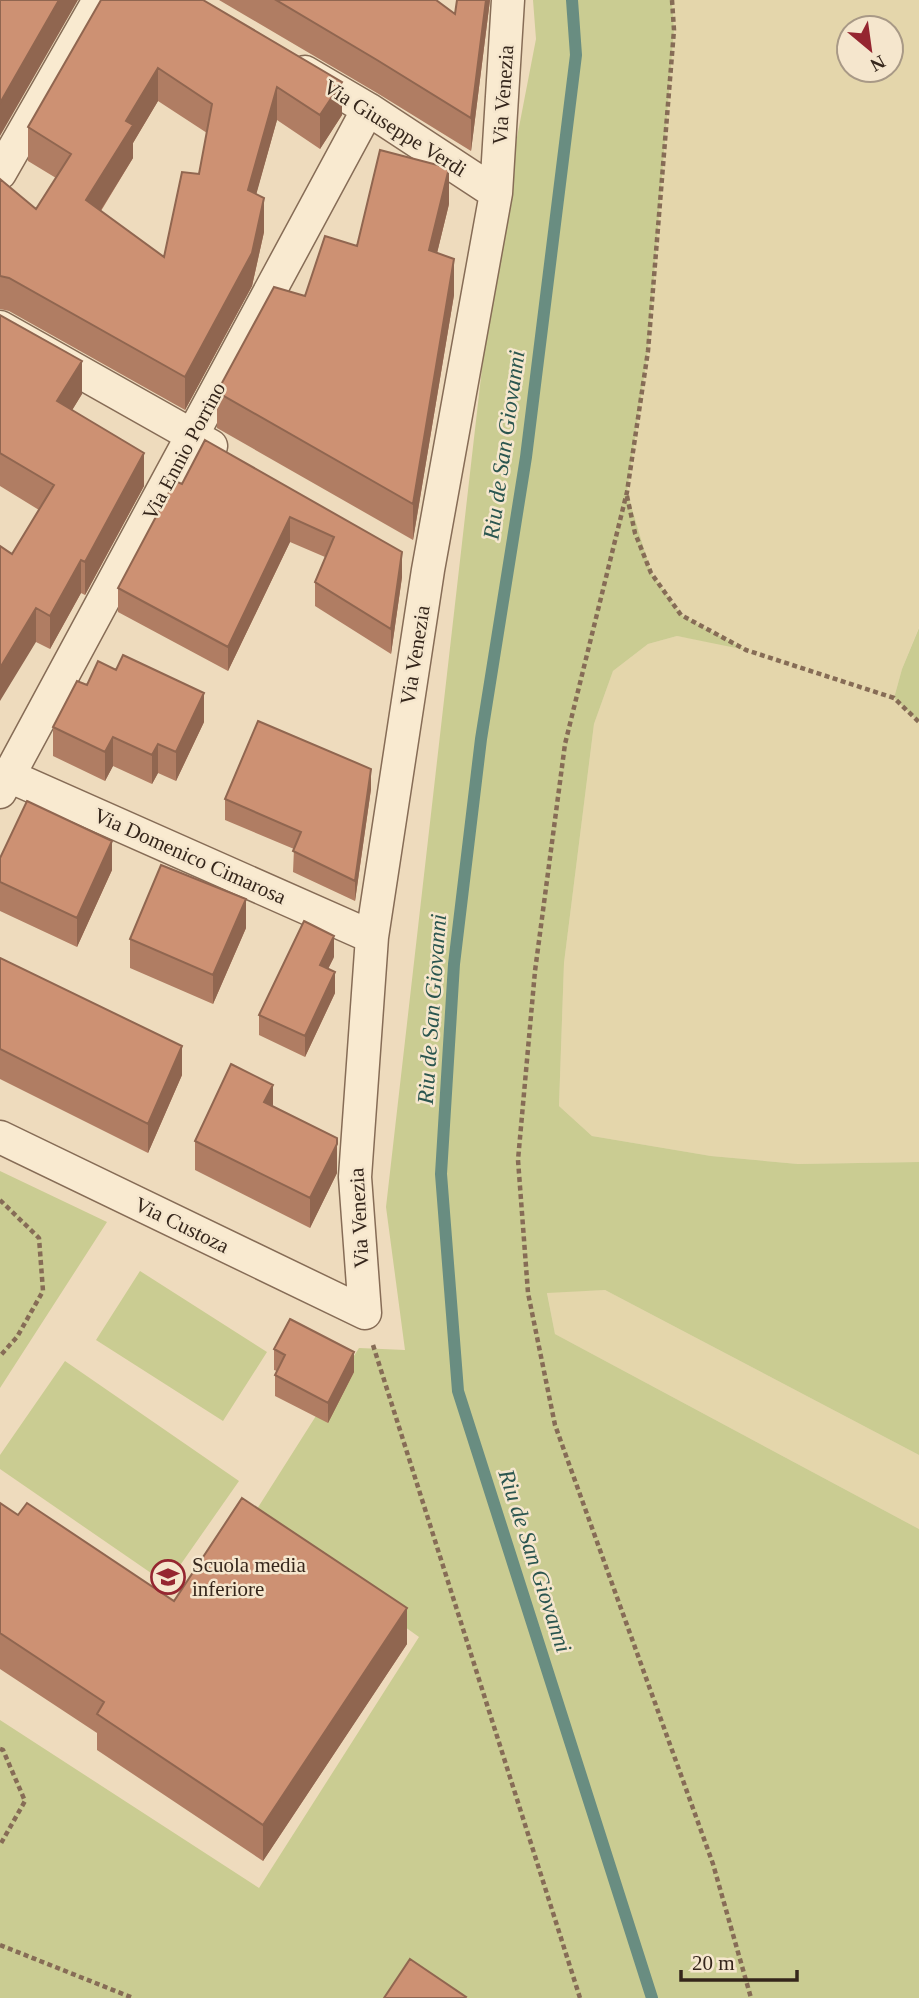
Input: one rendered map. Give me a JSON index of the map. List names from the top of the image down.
{
  "streets": {
    "street": [
      "Via Venezia",
      "Via Giuseppe Verdi",
      "Via Ennio Porrino",
      "Via Domenico Cimarosa",
      "Via Custoza"
    ]
  },
  "crossings": [
    ["Via Venezia", "Via Giuseppe Verdi"],
    ["Via Venezia", "Via Domenico Cimarosa"],
    ["Via Venezia", "Via Custoza"],
    ["Via Giuseppe Verdi", "Via Ennio Porrino"],
    ["Via Ennio Porrino", "Via Domenico Cimarosa"]
  ],
  "water": ["Riu de San Giovanni"],
  "places": {
    "school or university": ["Scuola media inferiore"]
  },
  "scale_bar": "20 m",
  "north": "bottom right"
}
